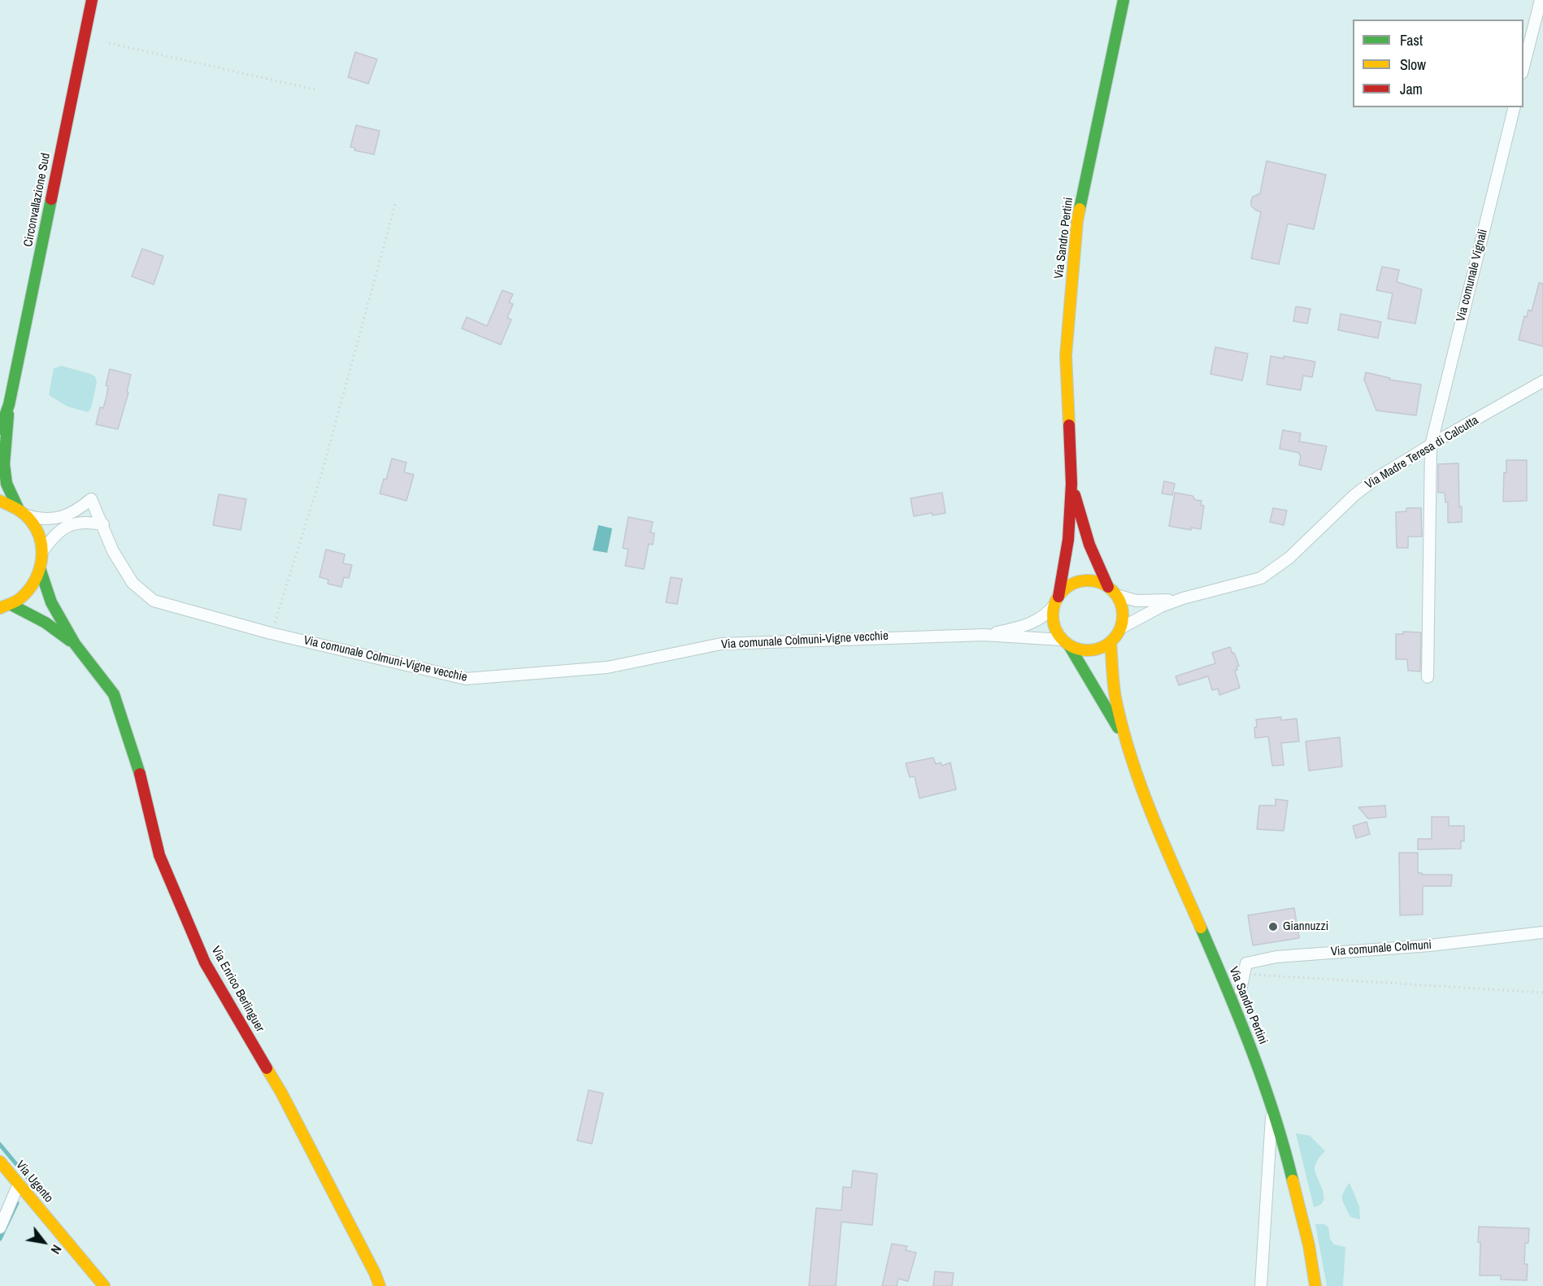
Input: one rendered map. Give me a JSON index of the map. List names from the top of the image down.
{
  "streets": {
    "street": [
      "Circonvallazione Sud",
      "Via Sandro Pertini",
      "Via comunale Vignali",
      "Via Madre Teresa di Calcutta",
      "Via comunale Colmuni-Vigne vecchie",
      "Via comunale Colmuni",
      "Via Enrico Berlinguer",
      "Via Ugento"
    ]
  },
  "crossings": [
    ["Circonvallazione Sud", "Via comunale Colmuni-Vigne vecchie"],
    ["Circonvallazione Sud", "Via Enrico Berlinguer"],
    ["Via Sandro Pertini", "Via Madre Teresa di Calcutta"],
    ["Via Sandro Pertini", "Via comunale Colmuni-Vigne vecchie"],
    ["Via comunale Vignali", "Via Madre Teresa di Calcutta"],
    ["Via Madre Teresa di Calcutta", "Via comunale Colmuni-Vigne vecchie"]
  ],
  "places": ["Giannuzzi"],
  "legend": ["Fast", "Slow", "Jam"],
  "north": "bottom right"
}
